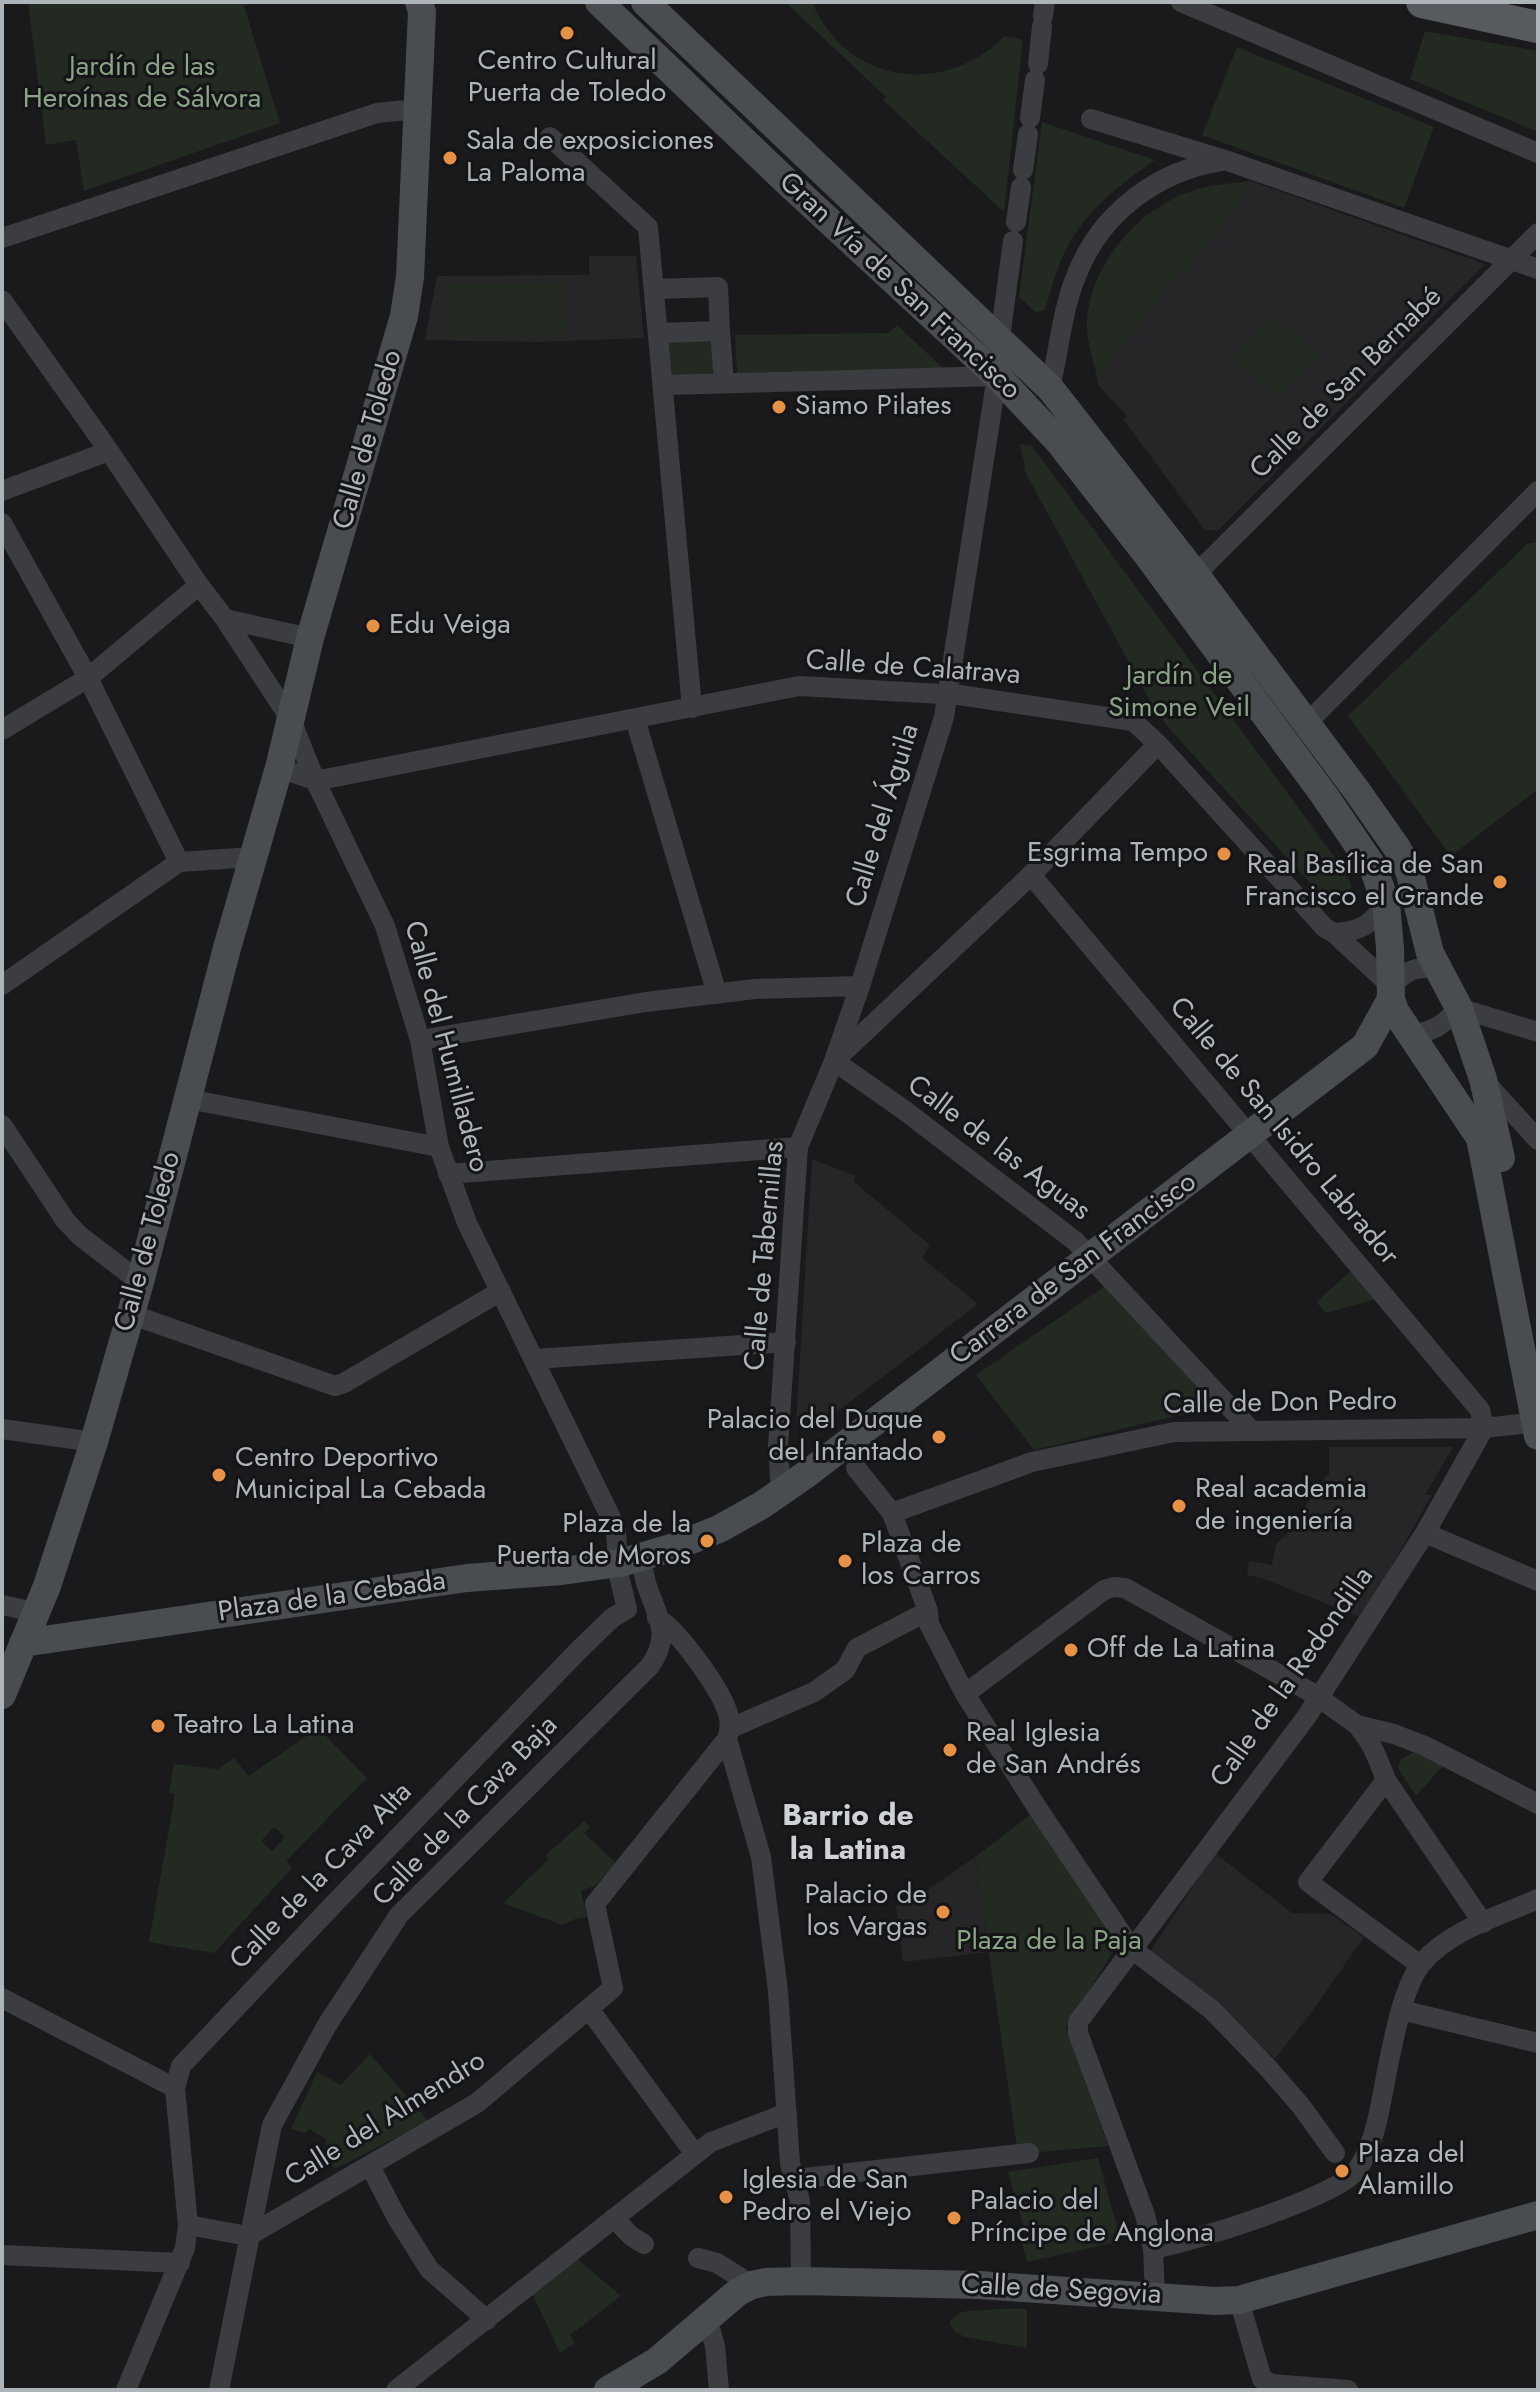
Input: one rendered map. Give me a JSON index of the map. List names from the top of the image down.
{
  "streets": {
    "street": [
      "Gran Vía de San Francisco",
      "Calle de San Bernabé",
      "Calle de Toledo",
      "Calle de Calatrava",
      "Calle del Águila",
      "Calle del Humilladero",
      "Calle de San Isidro Labrador",
      "Calle de las Aguas",
      "Calle de Tabernillas",
      "Carrera de San Francisco",
      "Calle de Don Pedro",
      "Plaza de la Cebada",
      "Calle de la Redondilla",
      "Calle de la Cava Baja",
      "Calle de la Cava Alta",
      "Calle del Almendro",
      "Calle de Segovia"
    ]
  },
  "crossings": [
    ["Gran Vía de San Francisco", "Calle de San Bernabé"],
    ["Gran Vía de San Francisco", "Calle de Calatrava"],
    ["Gran Vía de San Francisco", "Calle del Águila"],
    ["Gran Vía de San Francisco", "Carrera de San Francisco"],
    ["Calle de Toledo", "Calle de Calatrava"],
    ["Calle de Toledo", "Calle del Humilladero"],
    ["Calle de Toledo", "Plaza de la Cebada"],
    ["Calle de Calatrava", "Calle del Águila"],
    ["Calle de Calatrava", "Calle del Humilladero"],
    ["Calle de Calatrava", "Carrera de San Francisco"],
    ["Calle del Águila", "Calle de Tabernillas"],
    ["Calle del Humilladero", "Plaza de la Cebada"],
    ["Calle de San Isidro Labrador", "Carrera de San Francisco"],
    ["Calle de San Isidro Labrador", "Calle de Don Pedro"],
    ["Calle de San Isidro Labrador", "Calle de la Redondilla"],
    ["Calle de las Aguas", "Calle de Tabernillas"],
    ["Calle de las Aguas", "Carrera de San Francisco"],
    ["Calle de las Aguas", "Calle de Don Pedro"],
    ["Calle de Tabernillas", "Carrera de San Francisco"],
    ["Calle de Don Pedro", "Calle de la Redondilla"],
    ["Calle de la Cava Baja", "Calle del Almendro"]
  ],
  "districts": ["Barrio de la Latina"],
  "parks": ["Jardín de las Heroínas de Sálvora", "Jardín de Simone Veil", "Plaza de la Paja"],
  "places": [
    "Centro Cultural Puerta de Toledo",
    "Sala de exposiciones La Paloma",
    "Siamo Pilates",
    "Edu Veiga",
    "Esgrima Tempo",
    "Real Basílica de San Francisco el Grande",
    "Palacio del Duque del Infantado",
    "Centro Deportivo Municipal La Cebada",
    "Real academia de ingeniería",
    "Plaza de la Puerta de Moros",
    "Plaza de los Carros",
    "Off de La Latina",
    "Teatro La Latina",
    "Real Iglesia de San Andrés",
    "Palacio de los Vargas",
    "Plaza del Alamillo",
    "Iglesia de San Pedro el Viejo",
    "Palacio del Príncipe de Anglona"
  ]
}
